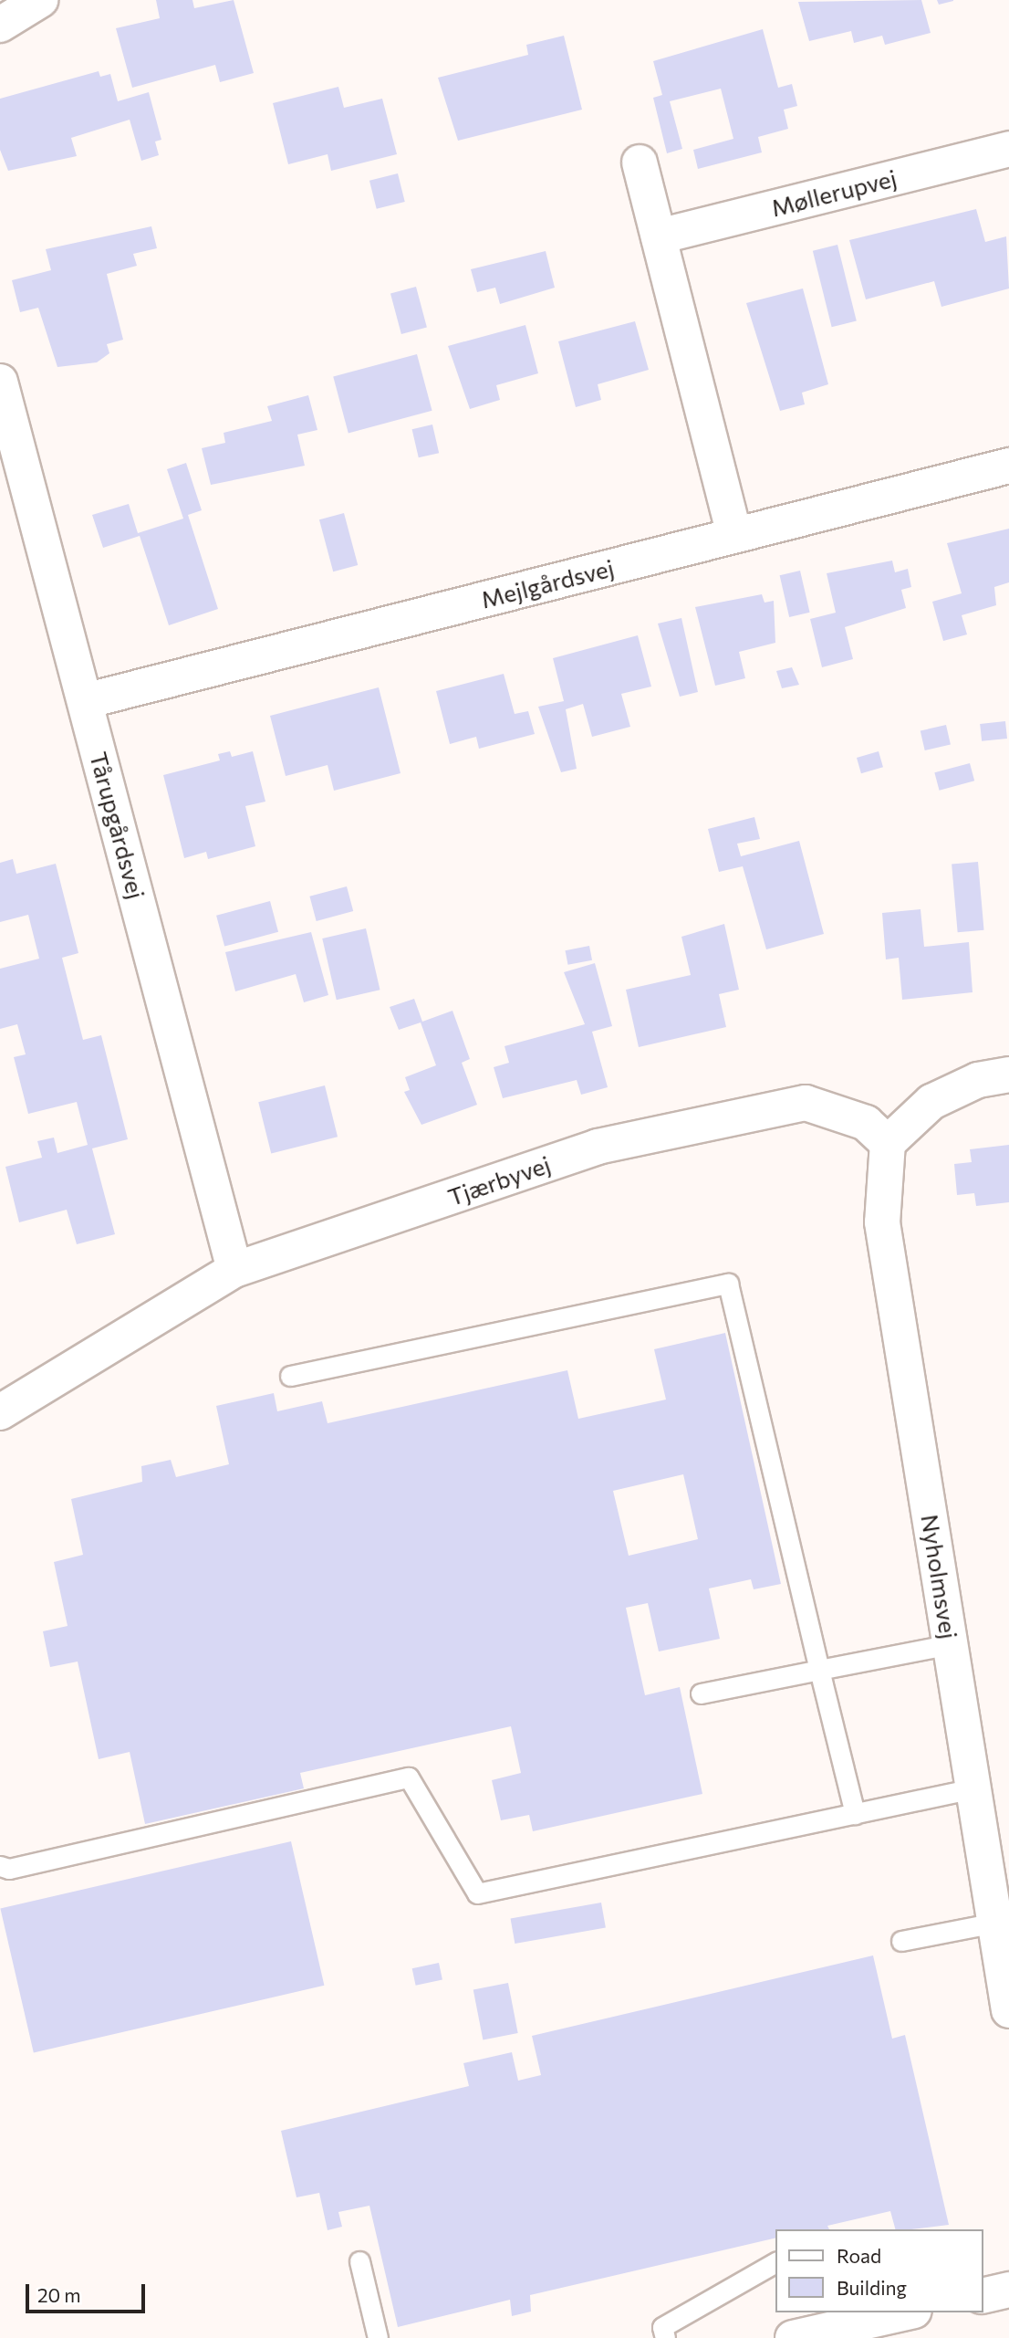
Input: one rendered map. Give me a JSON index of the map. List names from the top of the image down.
{
  "streets": {
    "street": [
      "Møllerupvej",
      "Mejlgårdsvej",
      "Tårupgårdsvej",
      "Tjærbyvej",
      "Nyholmsvej"
    ]
  },
  "crossings": [
    ["Mejlgårdsvej", "Tårupgårdsvej"],
    ["Tårupgårdsvej", "Tjærbyvej"],
    ["Tjærbyvej", "Nyholmsvej"]
  ],
  "legend": ["Road", "Building"],
  "scale_bar": "20 m"
}
